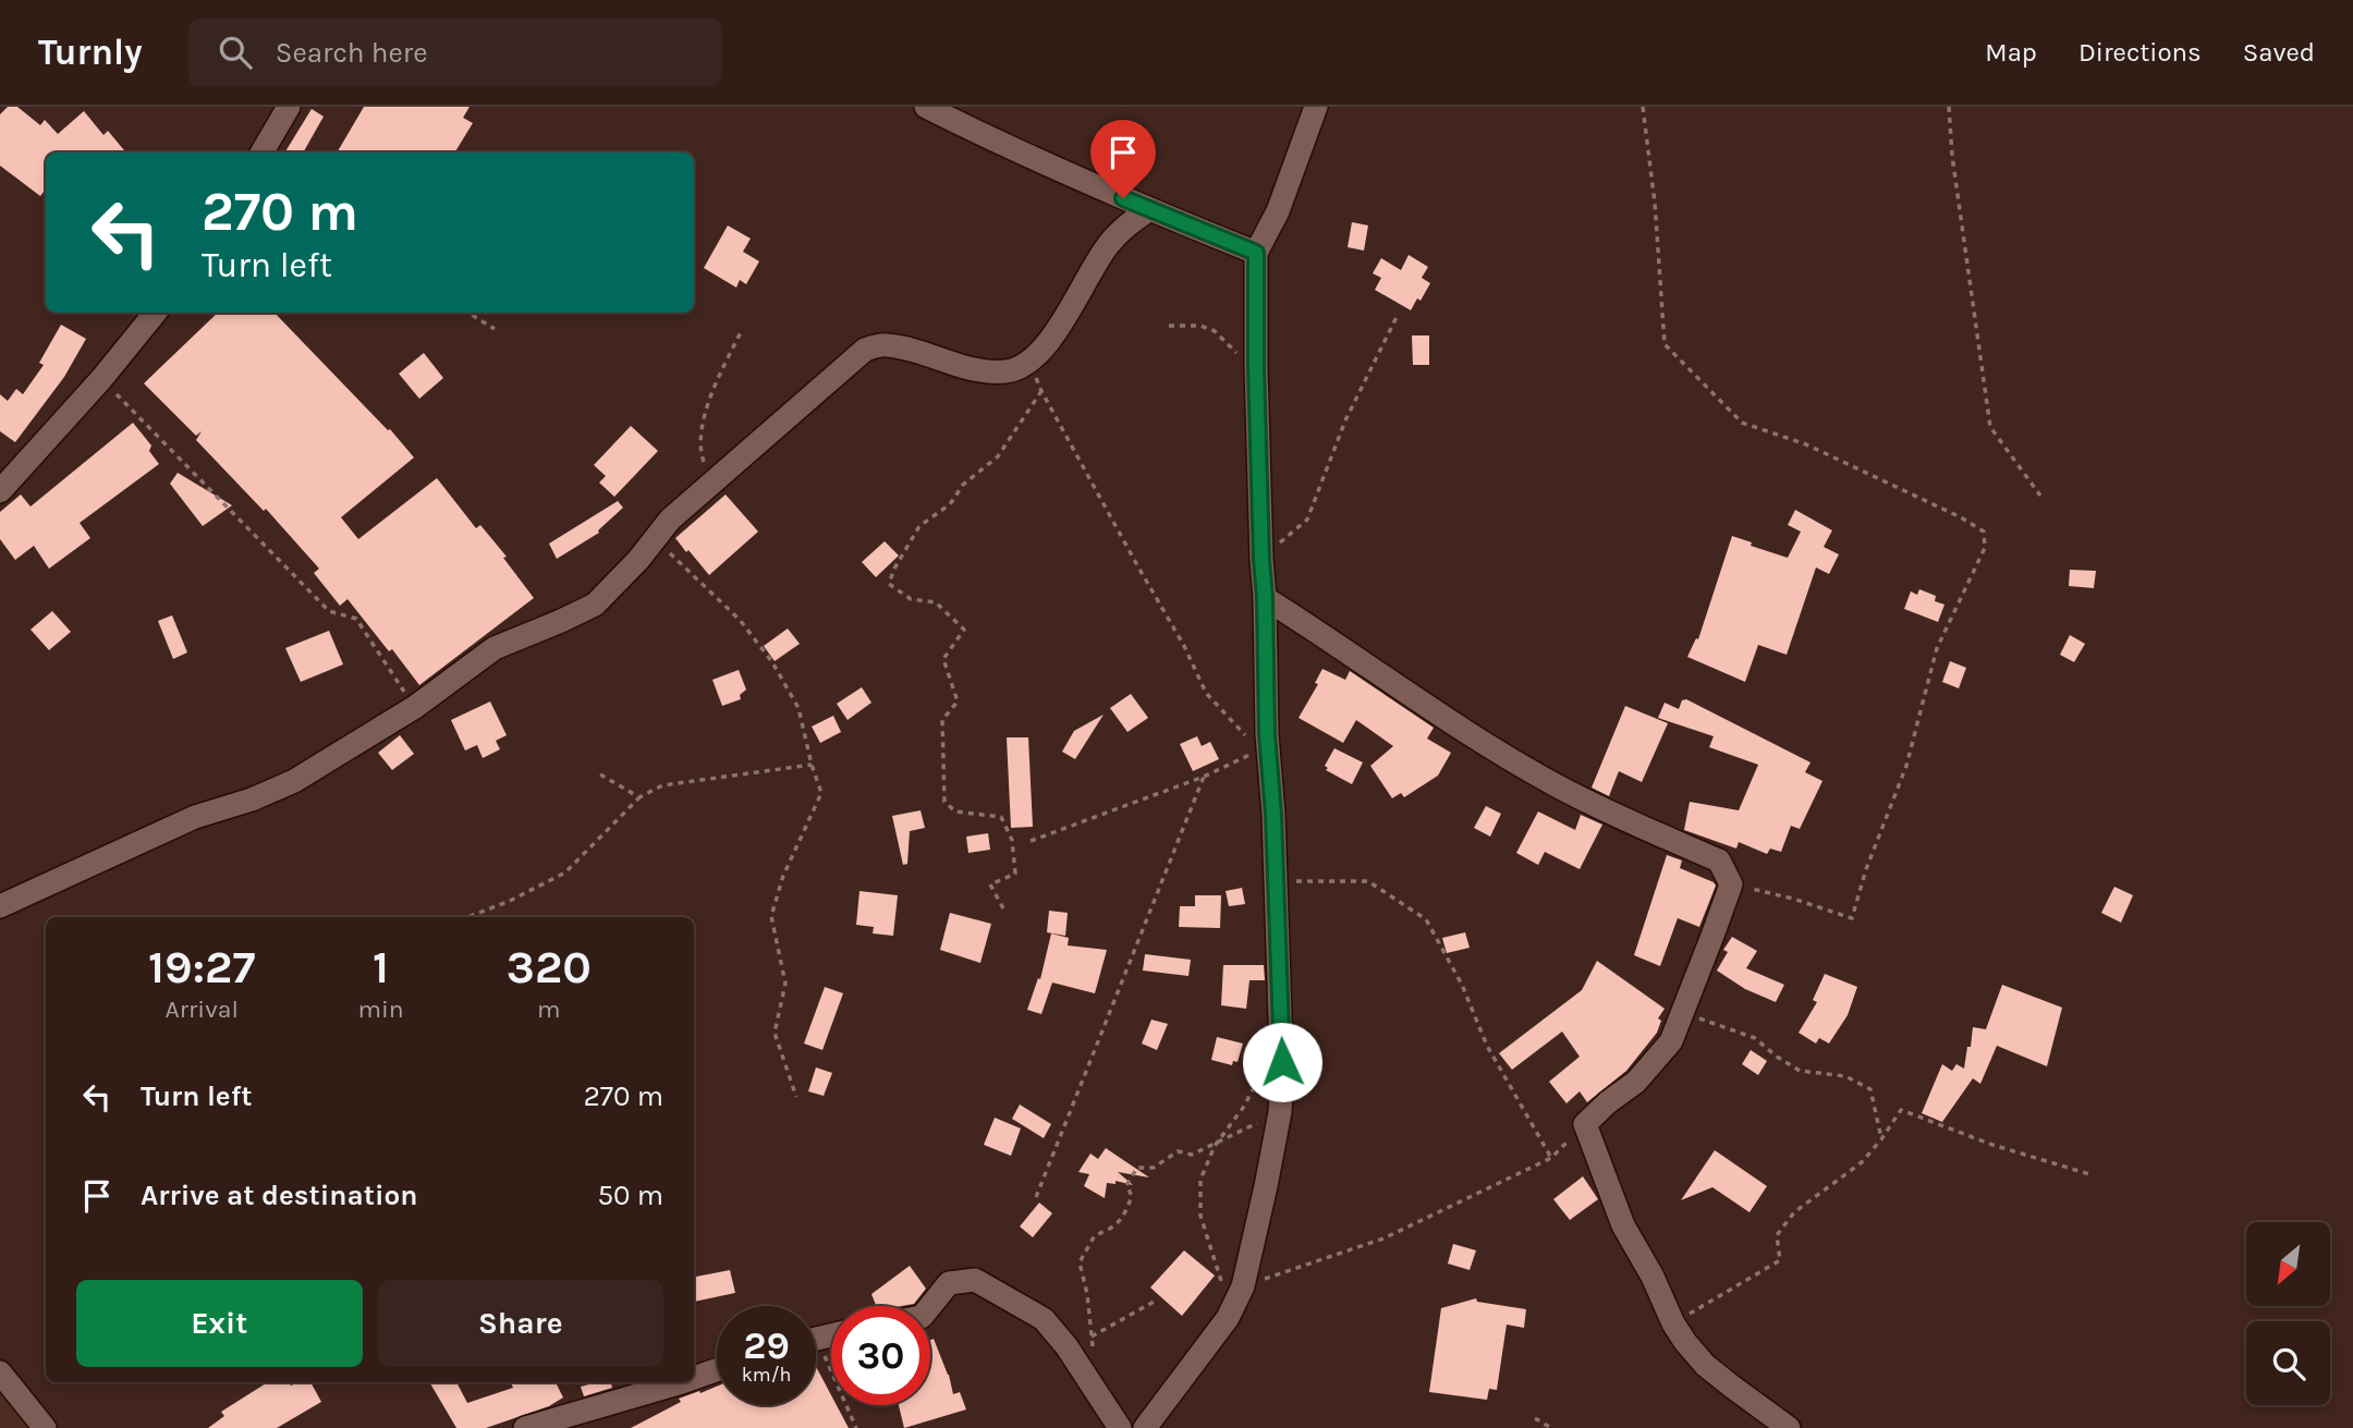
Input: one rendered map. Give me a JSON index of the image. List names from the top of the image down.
{
  "north": "bottom left",
  "page": {
    "header": "Turnly",
    "search": "Search here",
    "nav": ["Map", "Directions", "Saved"],
    "turn": ["270 m", "Turn left"],
    "eta": [
      "19:27",
      "Arrival",
      "1",
      "min",
      "320",
      "m"
    ],
    "list": [
      {
        "name": "Turn left",
        "value": "270 m"
      },
      {
        "name": "Arrive at destination",
        "value": "50 m"
      }
    ],
    "buttons": ["Exit", "Share"],
    "speed": "29 km/h",
    "limit": "30"
  }
}
